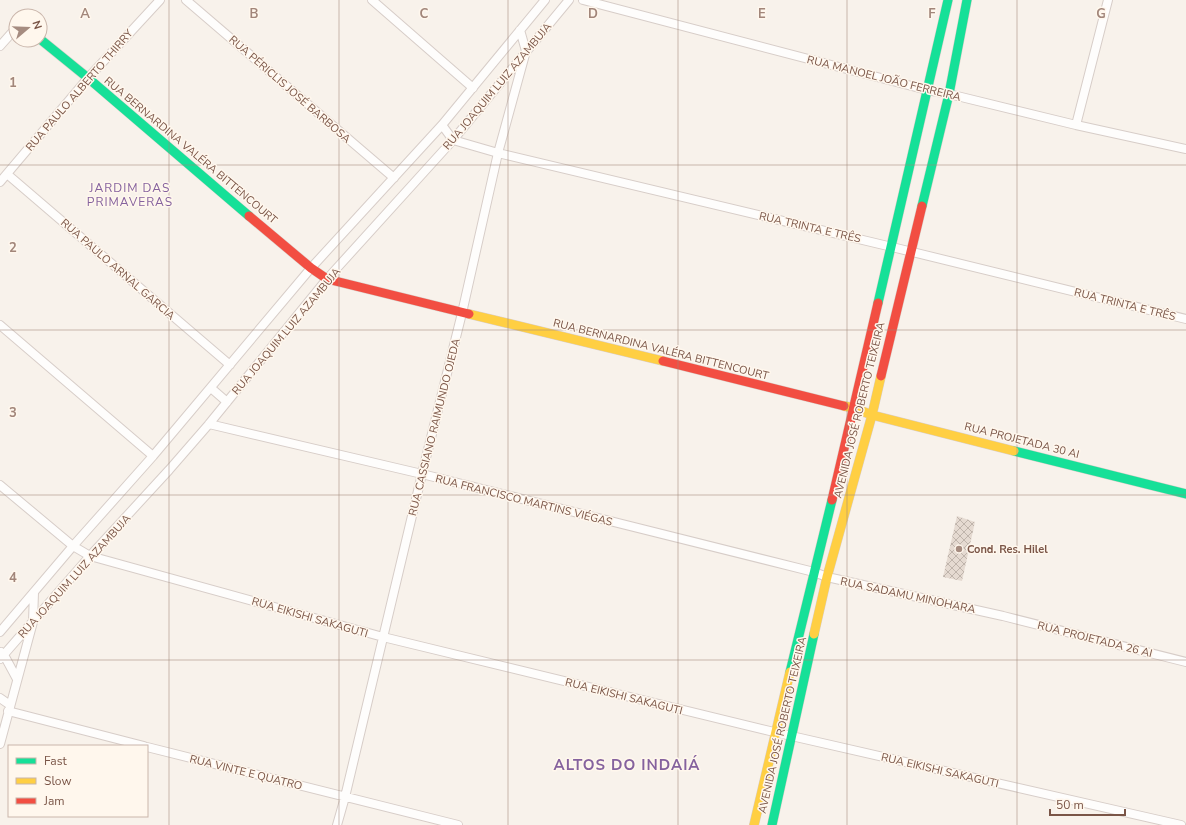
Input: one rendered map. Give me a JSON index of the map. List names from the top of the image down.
{
  "streets": {
    "street": [
      "RUA MANOEL JOÃO FERREIRA",
      "RUA JOAQUIM LUIZ AZAMBUJA",
      "RUA PÉRICLIS JOSÉ BARBOSA",
      "RUA PAULO ALBERTO THIRRY",
      "RUA BERNARDINA VALÉRA BITTENCOURT",
      "RUA TRINTA E TRÊS",
      "RUA PAULO ARNAL GARCIA",
      "AVENIDA JOSÉ ROBERTO TEIXEIRA",
      "RUA CASSIANO RAIMUNDO OJEDA",
      "RUA PROJETADA 30 AI",
      "RUA FRANCISCO MARTINS VIÉGAS",
      "RUA SADAMU MINOHARA",
      "RUA EIKISHI SAKAGUTI",
      "RUA PROJETADA 26 AI",
      "RUA VINTE E QUATRO"
    ]
  },
  "crossings": [
    ["RUA MANOEL JOÃO FERREIRA", "AVENIDA JOSÉ ROBERTO TEIXEIRA"],
    ["RUA JOAQUIM LUIZ AZAMBUJA", "RUA PÉRICLIS JOSÉ BARBOSA"],
    ["RUA JOAQUIM LUIZ AZAMBUJA", "RUA BERNARDINA VALÉRA BITTENCOURT"],
    ["RUA JOAQUIM LUIZ AZAMBUJA", "RUA TRINTA E TRÊS"],
    ["RUA JOAQUIM LUIZ AZAMBUJA", "RUA PAULO ARNAL GARCIA"],
    ["RUA JOAQUIM LUIZ AZAMBUJA", "RUA CASSIANO RAIMUNDO OJEDA"],
    ["RUA JOAQUIM LUIZ AZAMBUJA", "RUA FRANCISCO MARTINS VIÉGAS"],
    ["RUA JOAQUIM LUIZ AZAMBUJA", "RUA EIKISHI SAKAGUTI"],
    ["RUA PAULO ALBERTO THIRRY", "RUA BERNARDINA VALÉRA BITTENCOURT"],
    ["RUA PAULO ALBERTO THIRRY", "RUA PAULO ARNAL GARCIA"],
    ["RUA BERNARDINA VALÉRA BITTENCOURT", "AVENIDA JOSÉ ROBERTO TEIXEIRA"],
    ["RUA BERNARDINA VALÉRA BITTENCOURT", "RUA CASSIANO RAIMUNDO OJEDA"],
    ["RUA BERNARDINA VALÉRA BITTENCOURT", "RUA PROJETADA 30 AI"],
    ["RUA TRINTA E TRÊS", "AVENIDA JOSÉ ROBERTO TEIXEIRA"],
    ["RUA TRINTA E TRÊS", "RUA CASSIANO RAIMUNDO OJEDA"],
    ["AVENIDA JOSÉ ROBERTO TEIXEIRA", "RUA PROJETADA 30 AI"],
    ["AVENIDA JOSÉ ROBERTO TEIXEIRA", "RUA FRANCISCO MARTINS VIÉGAS"],
    ["AVENIDA JOSÉ ROBERTO TEIXEIRA", "RUA SADAMU MINOHARA"],
    ["AVENIDA JOSÉ ROBERTO TEIXEIRA", "RUA EIKISHI SAKAGUTI"],
    ["RUA CASSIANO RAIMUNDO OJEDA", "RUA FRANCISCO MARTINS VIÉGAS"],
    ["RUA CASSIANO RAIMUNDO OJEDA", "RUA EIKISHI SAKAGUTI"],
    ["RUA CASSIANO RAIMUNDO OJEDA", "RUA VINTE E QUATRO"],
    ["RUA FRANCISCO MARTINS VIÉGAS", "RUA SADAMU MINOHARA"],
    ["RUA SADAMU MINOHARA", "RUA PROJETADA 26 AI"]
  ],
  "districts": ["JARDIM DAS PRIMAVERAS", "ALTOS DO INDAIÁ"],
  "places": ["Cond. Res. Hilel"],
  "legend": ["Fast", "Slow", "Jam"],
  "scale_bar": "50 m",
  "north": "right",
  "grid": {
    "columns": [
      "A",
      "B",
      "C",
      "D",
      "E",
      "F",
      "G"
    ],
    "rows": [
      "1",
      "2",
      "3",
      "4"
    ]
  }
}
